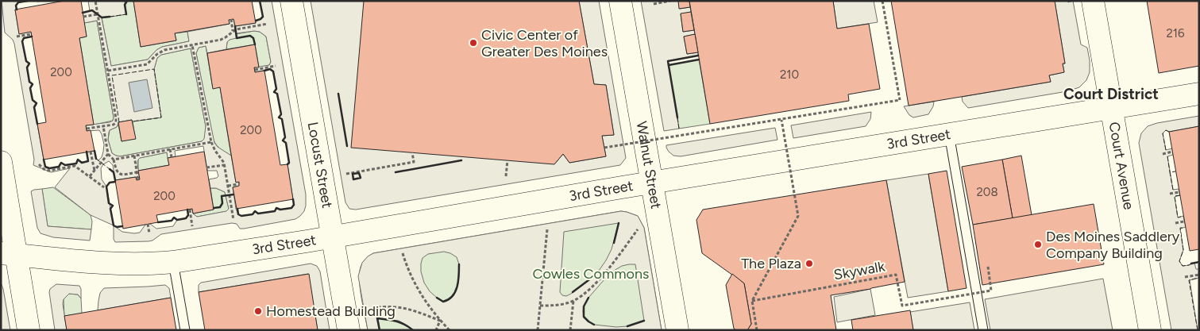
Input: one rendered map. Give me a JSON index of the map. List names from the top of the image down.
{
  "streets": {
    "main road": [
      "3rd Street",
      "Walnut Street",
      "Locust Street",
      "Court Avenue"
    ],
    "path": ["Skywalk"]
  },
  "crossings": [
    ["3rd Street", "Walnut Street"],
    ["3rd Street", "Locust Street"],
    ["3rd Street", "Court Avenue"]
  ],
  "districts": ["Court District"],
  "parks": ["Cowles Commons"],
  "places": [
    "Civic Center of Greater Des Moines",
    "Des Moines Saddlery Company Building",
    "The Plaza",
    "Homestead Building"
  ],
  "house_numbers": [
    "216",
    "200",
    "210",
    "200",
    "208",
    "200"
  ]
}
